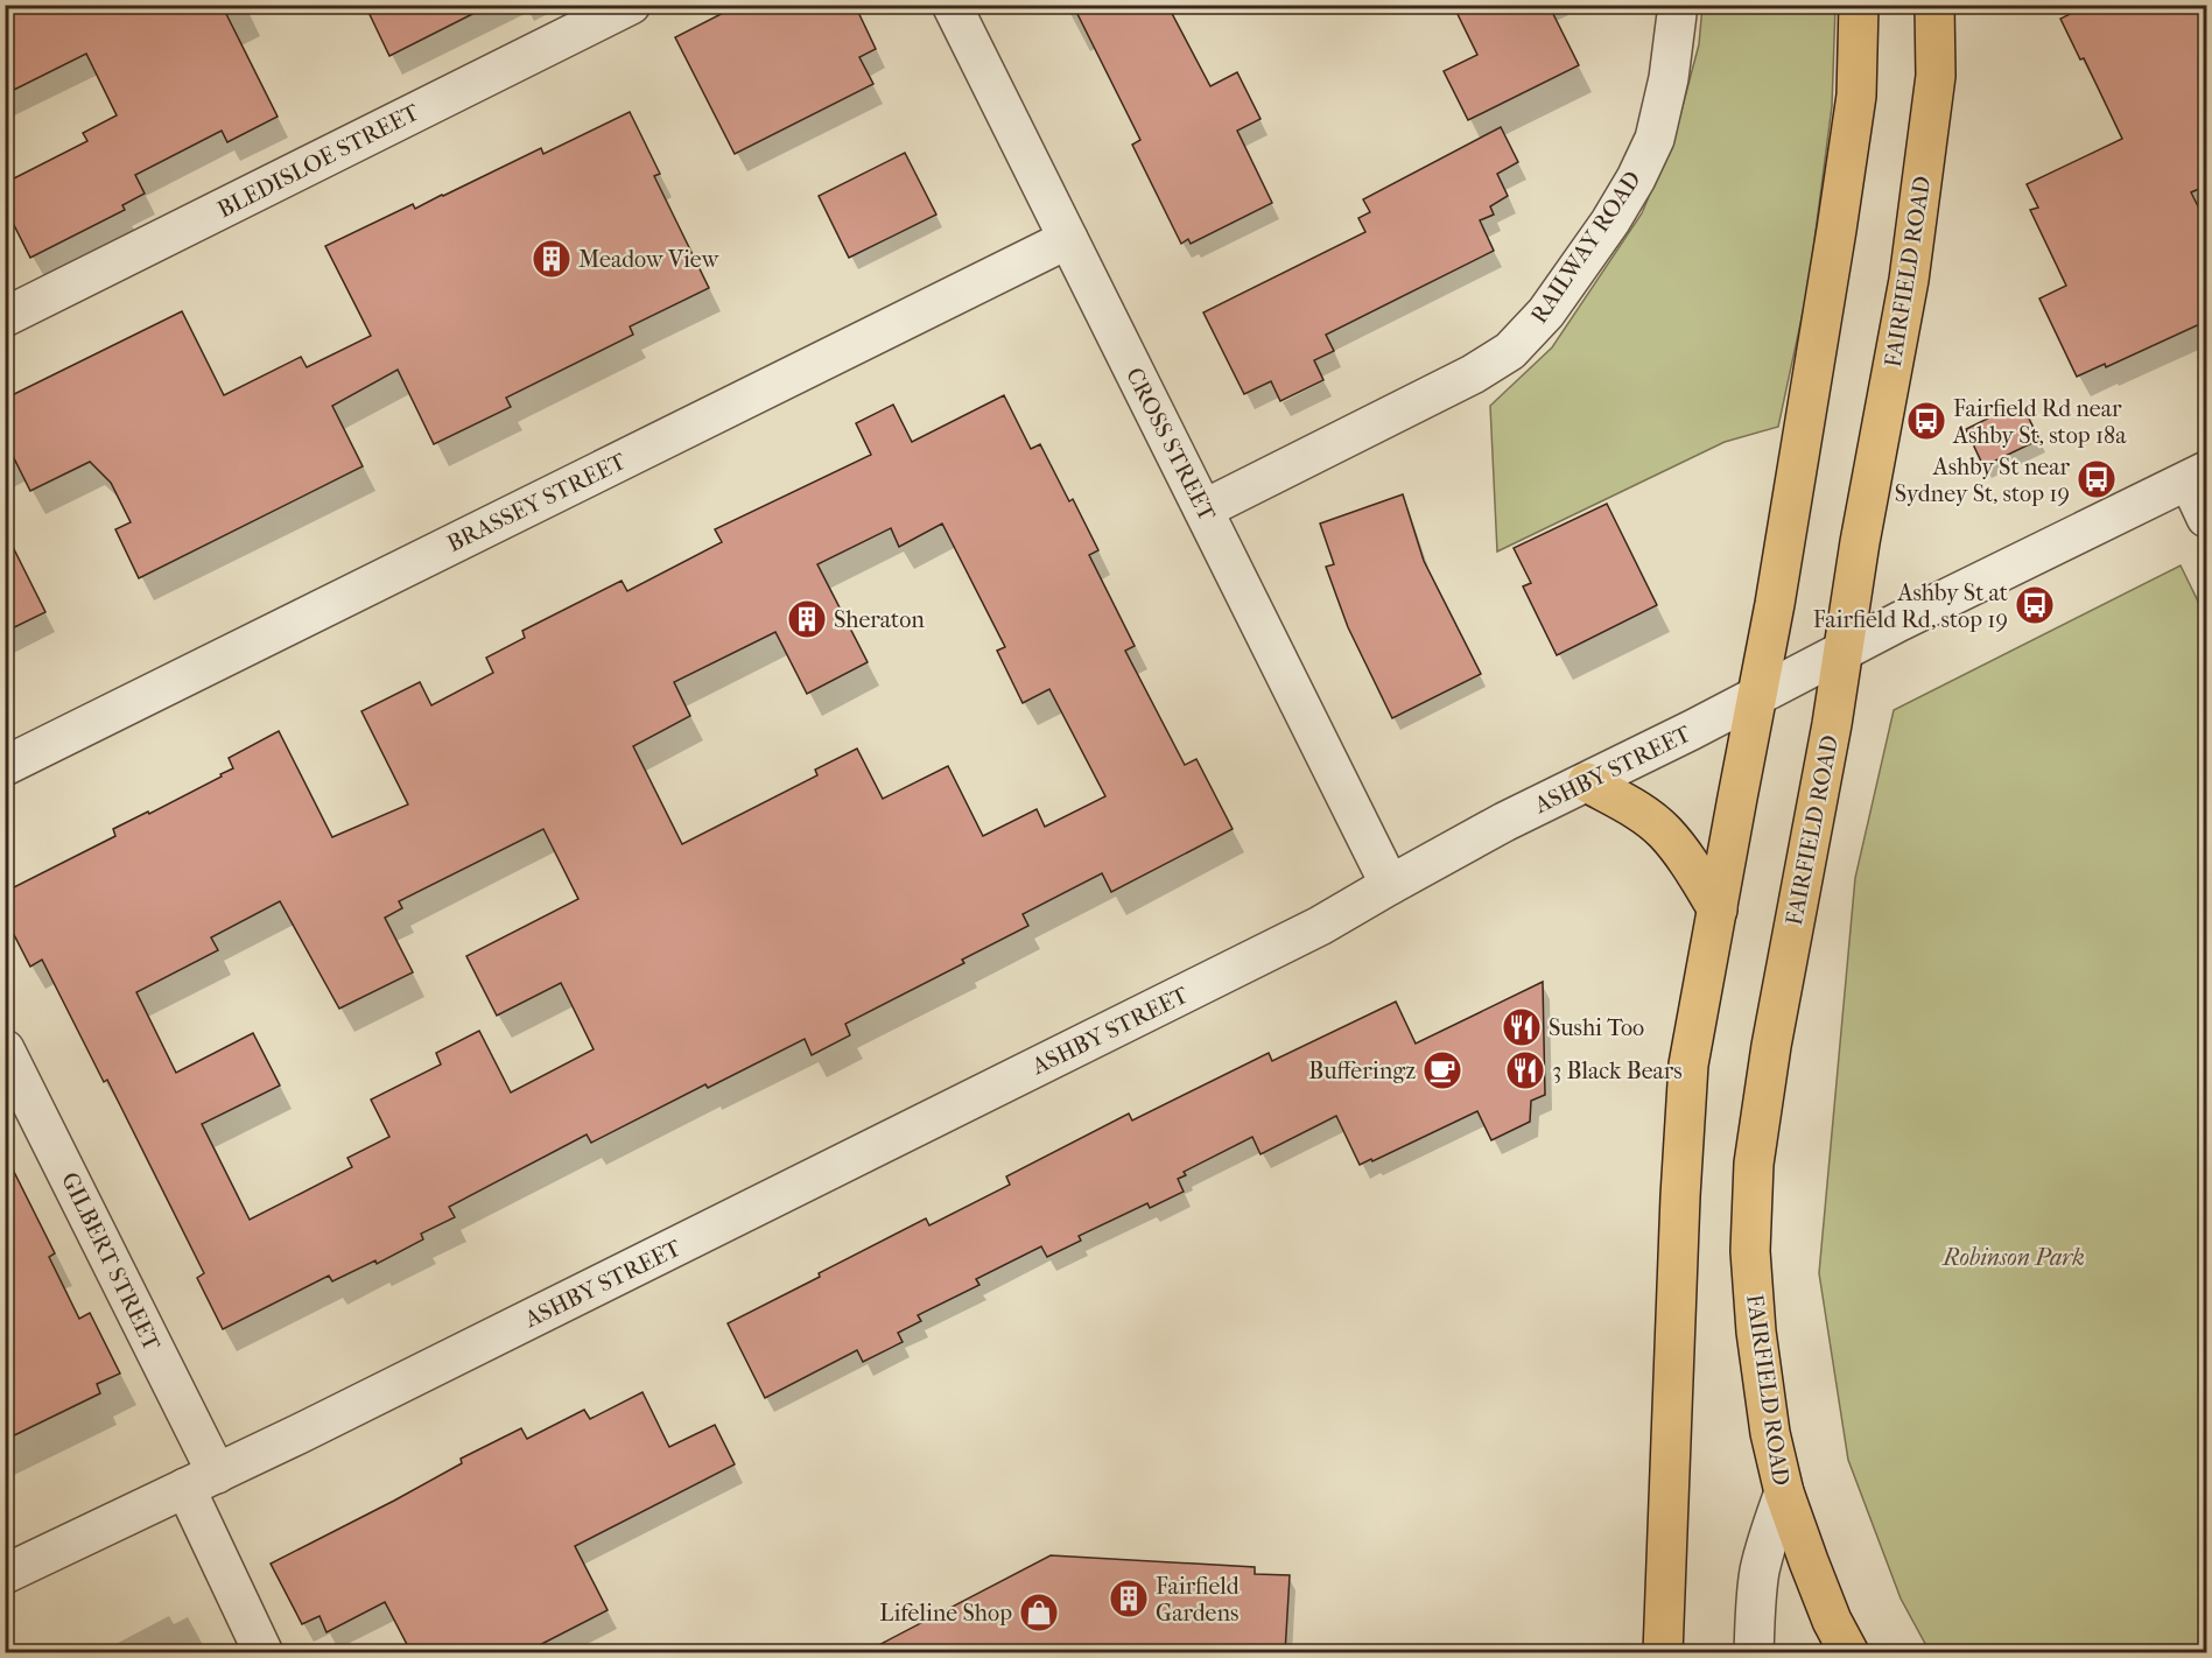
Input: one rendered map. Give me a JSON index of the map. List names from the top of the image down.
{
  "streets": {
    "main road": ["FAIRFIELD ROAD"],
    "street": [
      "BLEDISLOE STREET",
      "RAILWAY ROAD",
      "CROSS STREET",
      "BRASSEY STREET",
      "ASHBY STREET",
      "GILBERT STREET"
    ]
  },
  "crossings": [
    ["RAILWAY ROAD", "CROSS STREET"],
    ["FAIRFIELD ROAD", "ASHBY STREET"],
    ["CROSS STREET", "BRASSEY STREET"],
    ["CROSS STREET", "ASHBY STREET"],
    ["ASHBY STREET", "GILBERT STREET"]
  ],
  "parks": ["Robinson Park"],
  "places": {
    "building": ["Meadow View", "Sheraton", "Fairfield Gardens"],
    "bus stop": ["Fairfield Rd near Ashby St, stop 18a", "Ashby St near Sydney St, stop 19", "Ashby St at Fairfield Rd, stop 19"],
    "restaurant": ["Sushi Too", "3 Black Bears"],
    "cafe": ["Bufferingz"],
    "shop": ["Lifeline Shop"]
  }
}
